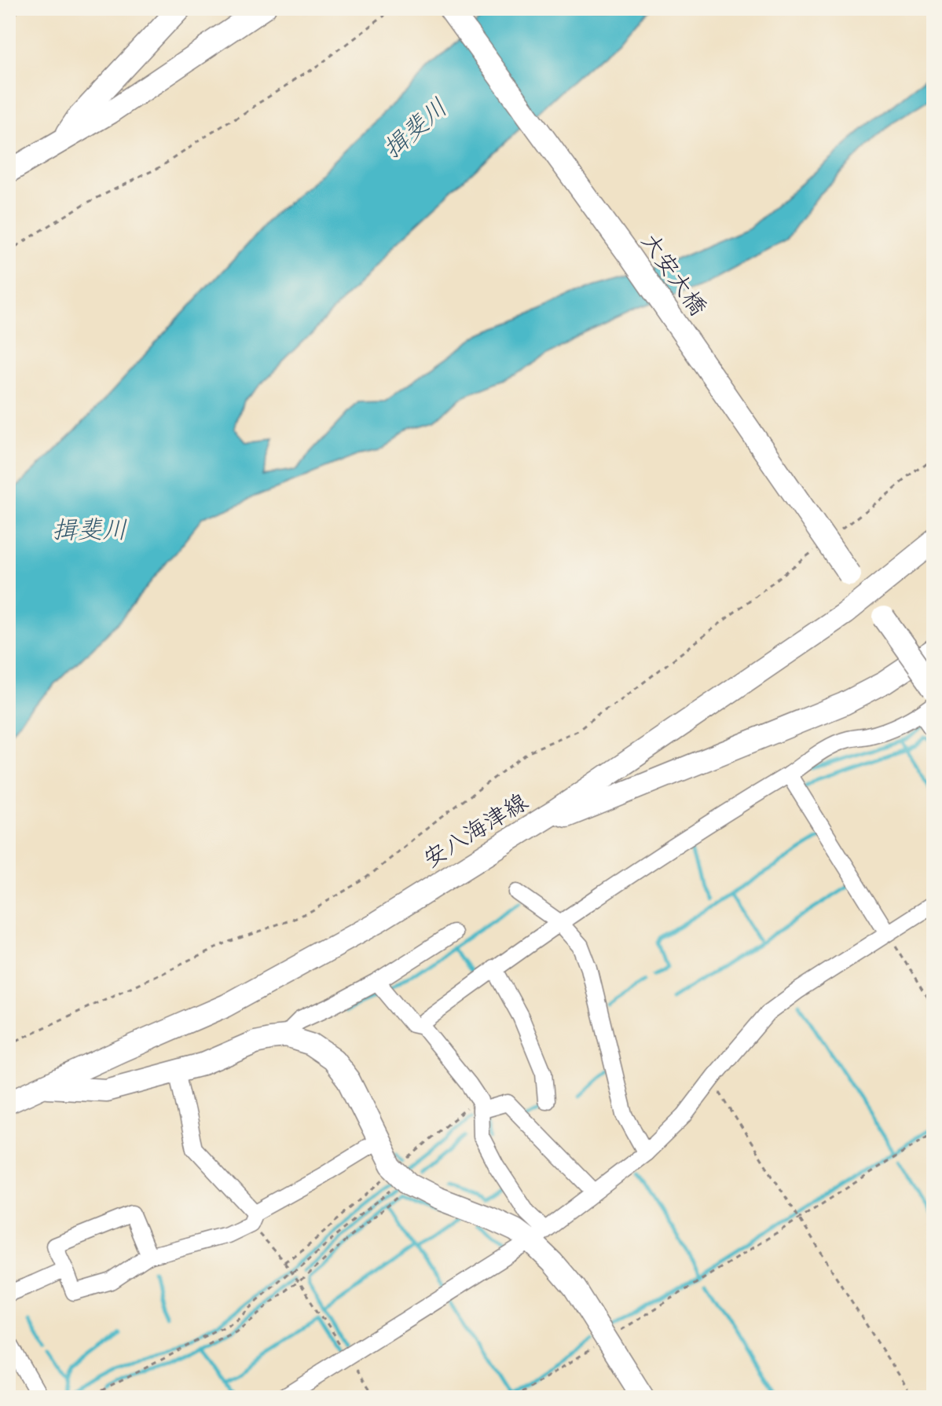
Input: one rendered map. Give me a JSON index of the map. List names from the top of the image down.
{
  "streets": {
    "main road": ["大安大橋", "安八海津線"]
  },
  "crossings": [
    ["大安大橋", "安八海津線"]
  ],
  "water": ["揖斐川"]
}
